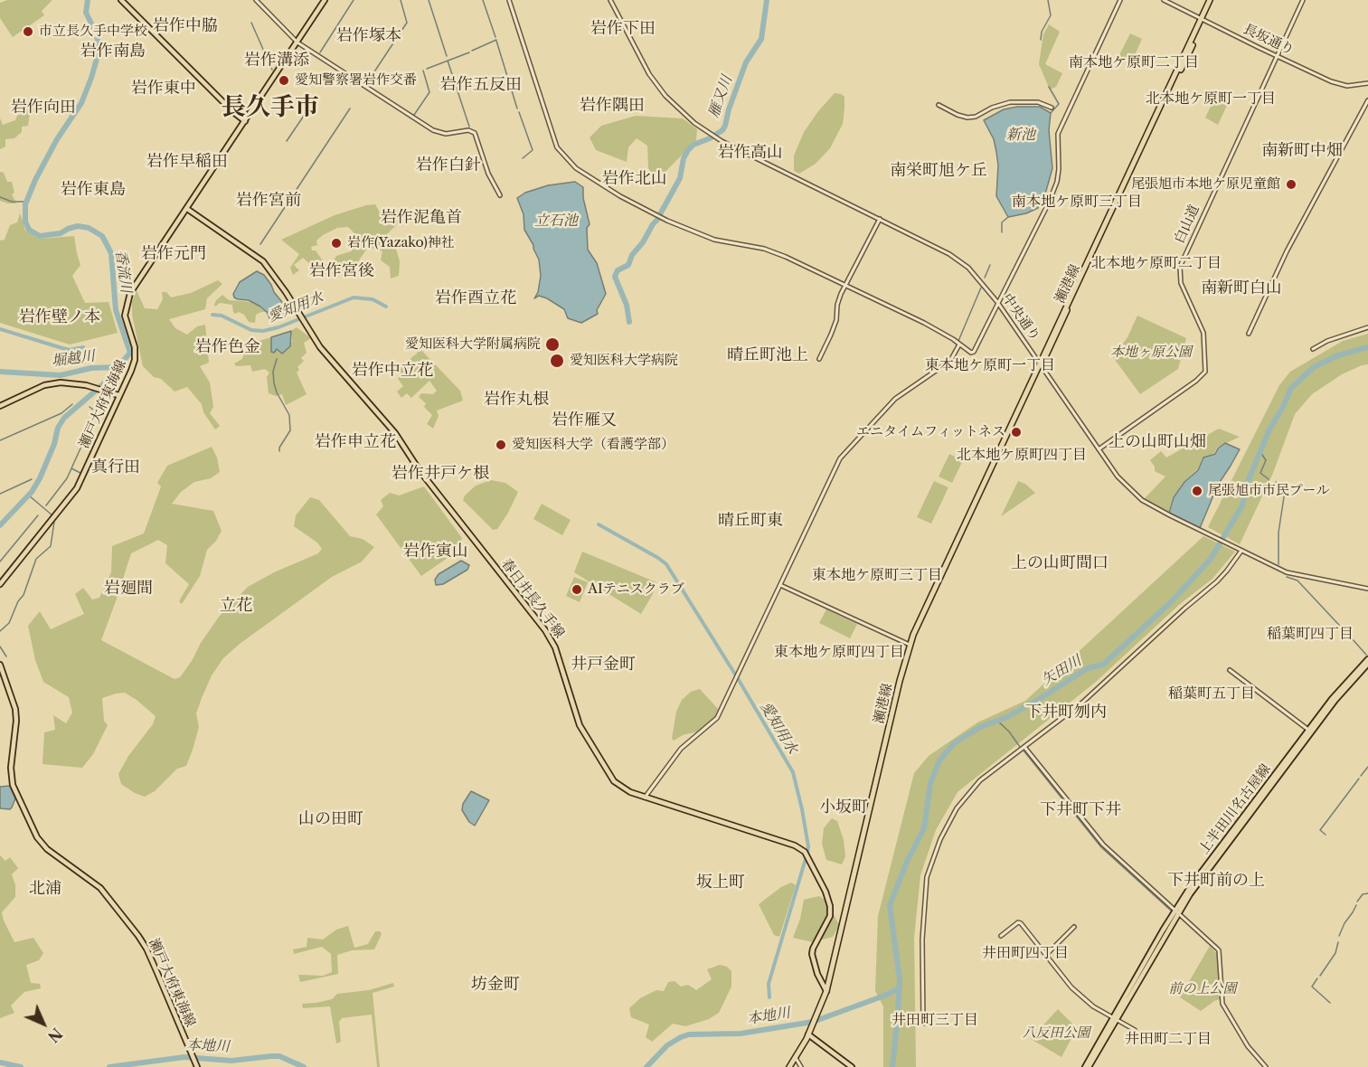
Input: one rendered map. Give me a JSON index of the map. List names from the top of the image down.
{
  "streets": {
    "highway": ["瀬港線"],
    "main road": ["瀬戸大府東海線", "春日井長久手線", "上半田川名古屋線"],
    "street": ["長坂通り", "白山道", "中央通り"]
  },
  "crossings": [
    ["長坂通り", "白山道"],
    ["長坂通り", "瀬港線"],
    ["白山道", "中央通り"],
    ["瀬港線", "中央通り"],
    ["瀬港線", "春日井長久手線"],
    ["瀬戸大府東海線", "春日井長久手線"]
  ],
  "districts": [
    "岩作中脇",
    "岩作下田",
    "岩作塚本",
    "岩作南島",
    "岩作溝添",
    "南本地ケ原町二丁目",
    "岩作五反田",
    "岩作東中",
    "北本地ケ原町一丁目",
    "岩作隅田",
    "岩作向田",
    "長久手市",
    "南新町中畑",
    "岩作高山",
    "岩作早稲田",
    "岩作白針",
    "南栄町旭ケ丘",
    "岩作北山",
    "岩作東島",
    "岩作宮前",
    "南本地ケ原町三丁目",
    "岩作泥亀首",
    "岩作元門",
    "北本地ケ原町二丁目",
    "岩作宮後",
    "南新町白山",
    "岩作酉立花",
    "岩作壁ノ本",
    "岩作色金",
    "晴丘町池上",
    "東本地ケ原町一丁目",
    "岩作中立花",
    "岩作丸根",
    "岩作雁又",
    "岩作申立花",
    "上の山町山畑",
    "北本地ケ原町四丁目",
    "真行田",
    "岩作井戸ケ根",
    "晴丘町東",
    "岩作寅山",
    "上の山町間口",
    "東本地ケ原町三丁目",
    "岩廻間",
    "立花",
    "稲葉町四丁目",
    "東本地ケ原町四丁目",
    "井戸金町",
    "稲葉町五丁目",
    "下井町刎内",
    "小坂町",
    "下井町下井",
    "山の田町",
    "下井町前の上",
    "坂上町",
    "北浦",
    "井田町四丁目",
    "坊金町",
    "井田町三丁目",
    "井田町二丁目"
  ],
  "water": [
    "雁又川",
    "新池",
    "立石池",
    "香流川",
    "愛知用水",
    "堀越川",
    "矢田川",
    "本地川"
  ],
  "parks": ["本地ヶ原公園", "前の上公園", "八反田公園"],
  "places": [
    "市立長久手中学校",
    "愛知警察署岩作交番",
    "尾張旭市本地ケ原児童館",
    "岩作(Yazako)神社",
    "愛知医科大学附属病院",
    "愛知医科大学病院",
    "エニタイムフィットネス",
    "愛知医科大学（看護学部）",
    "尾張旭市市民プール",
    "AIテニスクラブ"
  ],
  "north": "bottom right"
}
